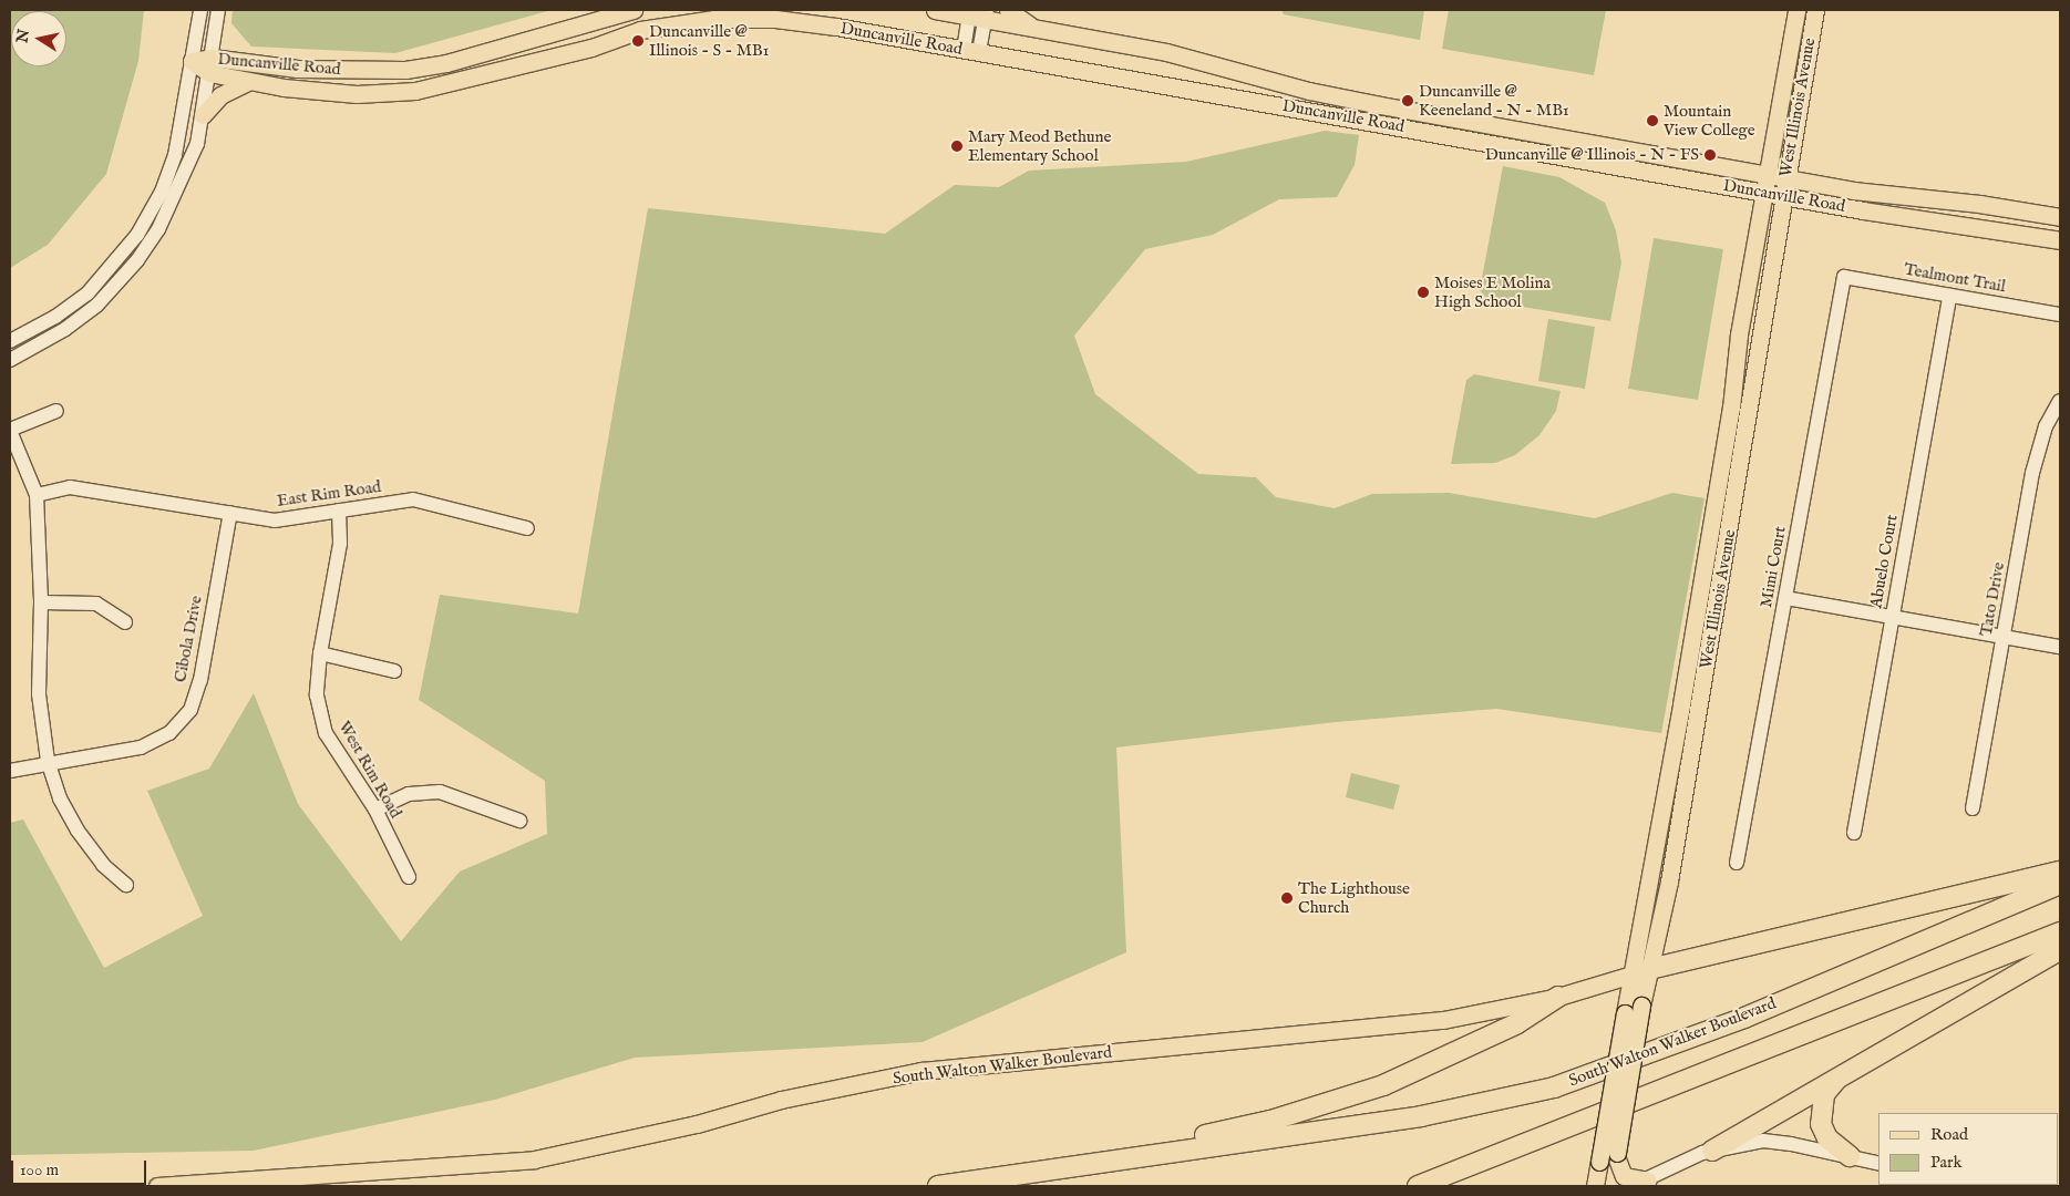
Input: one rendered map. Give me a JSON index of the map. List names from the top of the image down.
{
  "streets": {
    "highway": ["South Walton Walker Boulevard"],
    "main road": ["Duncanville Road", "West Illinois Avenue"],
    "street": [
      "Tealmont Trail",
      "East Rim Road",
      "Abuelo Court",
      "Mimi Court",
      "Tato Drive",
      "Cibola Drive",
      "West Rim Road"
    ]
  },
  "crossings": [
    ["Duncanville Road", "West Illinois Avenue"],
    ["West Illinois Avenue", "South Walton Walker Boulevard"],
    ["Tealmont Trail", "Abuelo Court"],
    ["Tealmont Trail", "Mimi Court"],
    ["East Rim Road", "Cibola Drive"],
    ["East Rim Road", "West Rim Road"]
  ],
  "places": [
    "Duncanville @ Illinois - S - MB1",
    "Duncanville @ Keeneland - N - MB1",
    "Mountain View College",
    "Mary Meod Bethune Elementary School",
    "Duncanville @ Illinois - N - FS",
    "Moises E Molina High School",
    "The Lighthouse Church"
  ],
  "legend": ["Road", "Park"],
  "scale_bar": "100 m",
  "north": "left"
}
